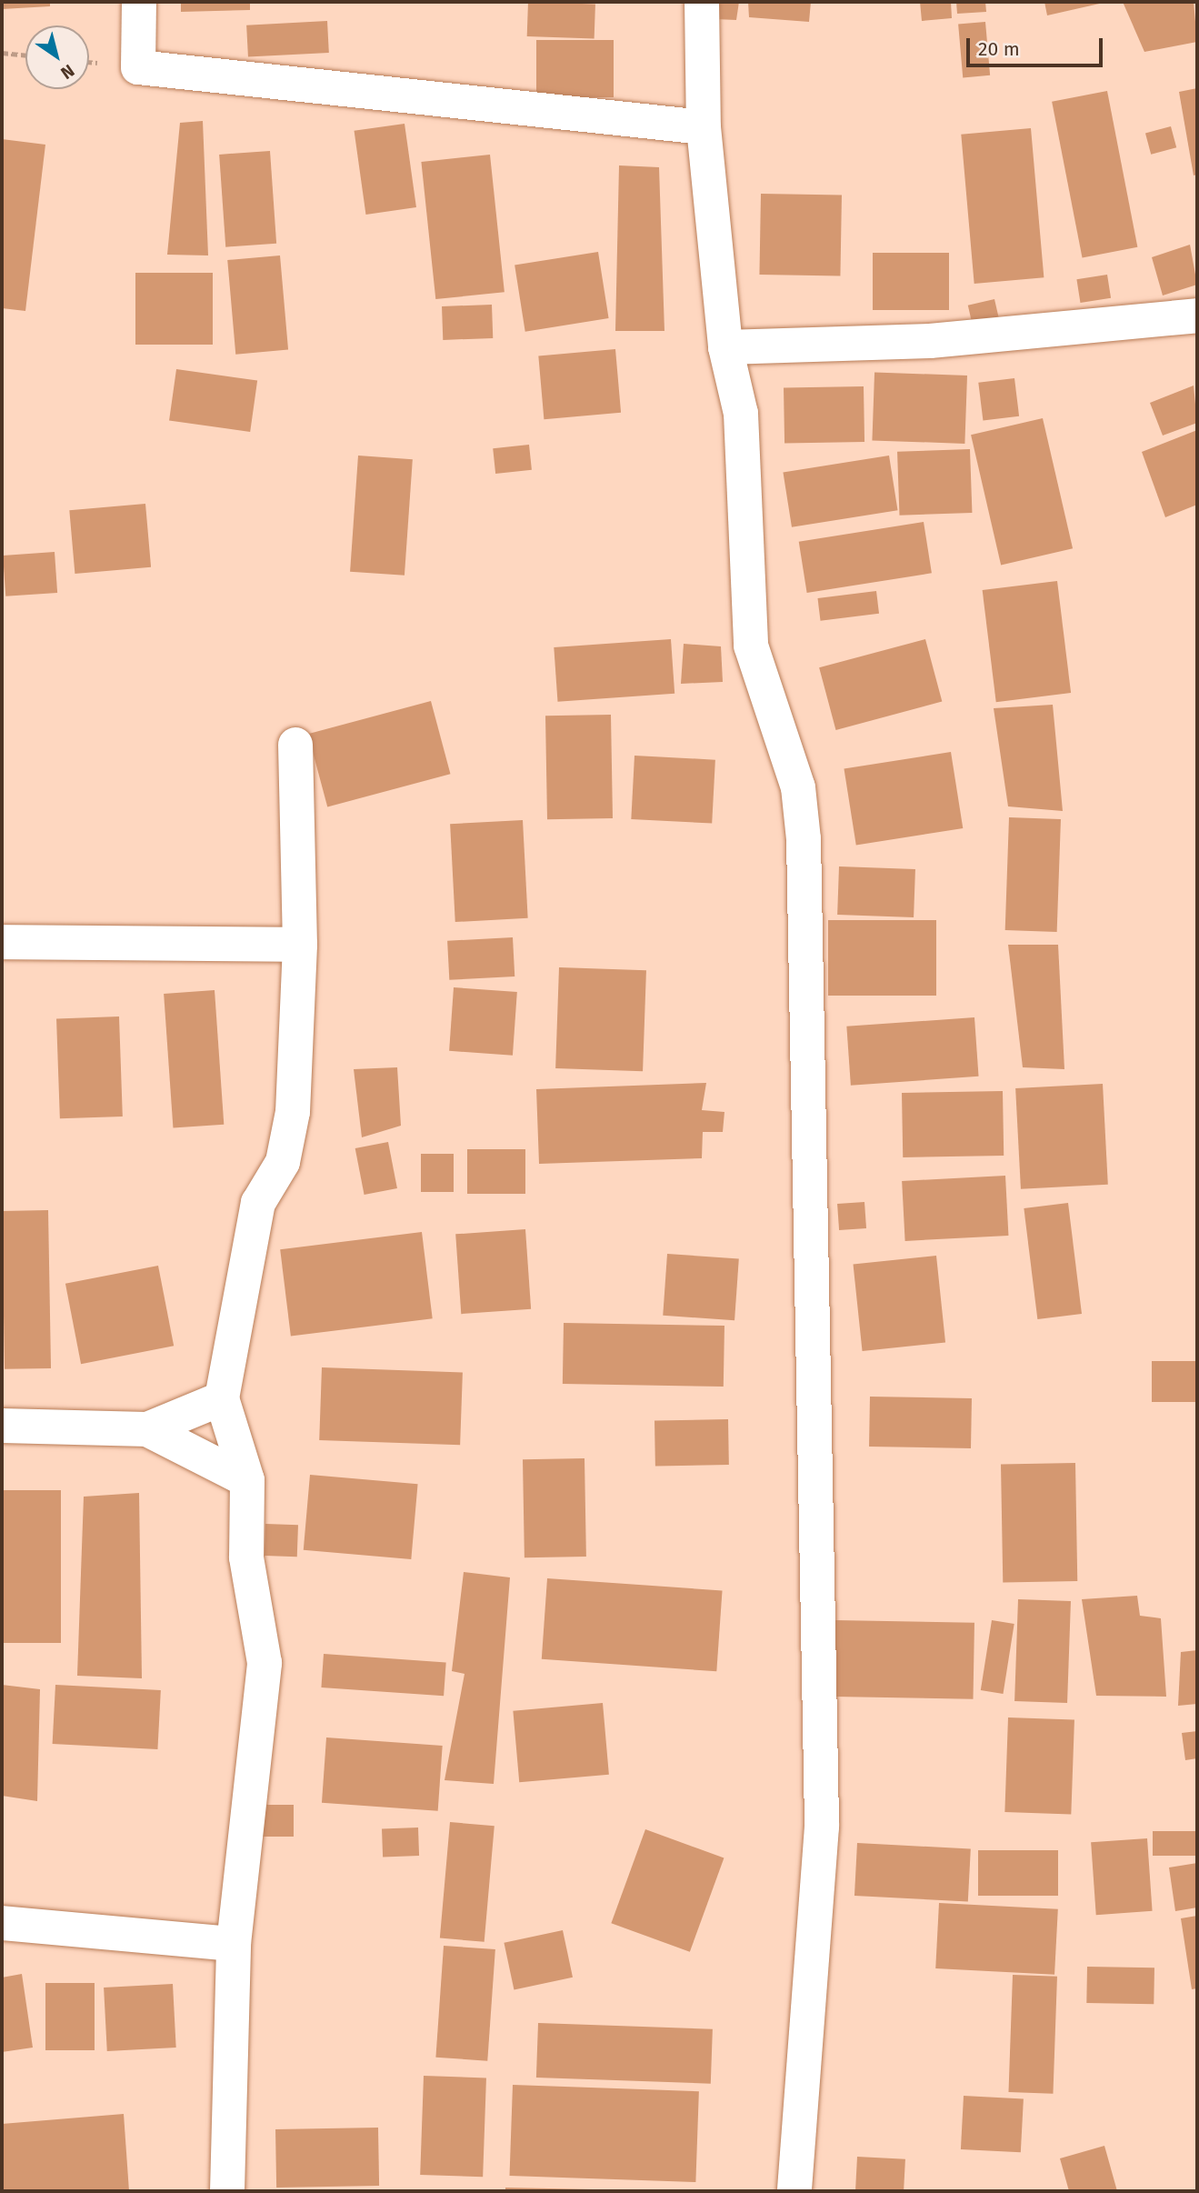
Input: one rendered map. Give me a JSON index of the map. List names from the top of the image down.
{
  "scale_bar": "20 m",
  "north": "bottom right"
}
